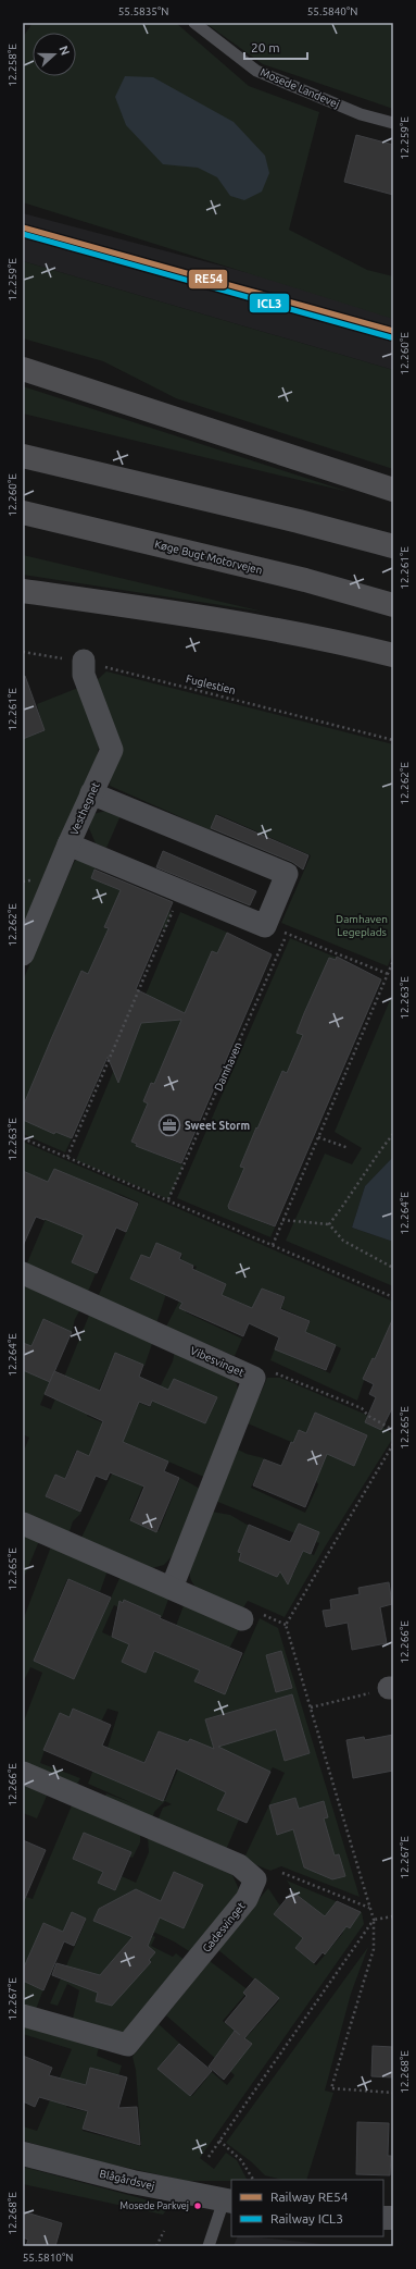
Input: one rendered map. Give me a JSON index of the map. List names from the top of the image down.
{
  "streets": {
    "highway": ["Køge Bugt Motorvejen"],
    "street": [
      "Vesthegnet",
      "Vibesvinget",
      "Gadesvinget",
      "Blågårdsvej"
    ],
    "lane": ["Mosede Landevej"],
    "path": ["Fuglestien", "Damhaven"]
  },
  "crossings": [
    ["Fuglestien", "Vesthegnet"]
  ],
  "parks": ["Damhaven Legeplads"],
  "places": {
    "office": ["Sweet Storm"],
    "other": ["Mosede Parkvej"]
  },
  "lines": ["rail line RE54", "rail line ICL3"],
  "legend": ["Railway RE54", "Railway ICL3"],
  "scale_bar": "20 m",
  "north": "right",
  "coordinates": [
    "55.5835°N",
    "55.5840°N",
    "12.258°E",
    "12.259°E",
    "12.260°E",
    "12.261°E",
    "12.262°E",
    "12.263°E",
    "12.264°E",
    "12.265°E",
    "12.266°E",
    "12.267°E",
    "12.268°E",
    "55.5810°N"
  ]
}
